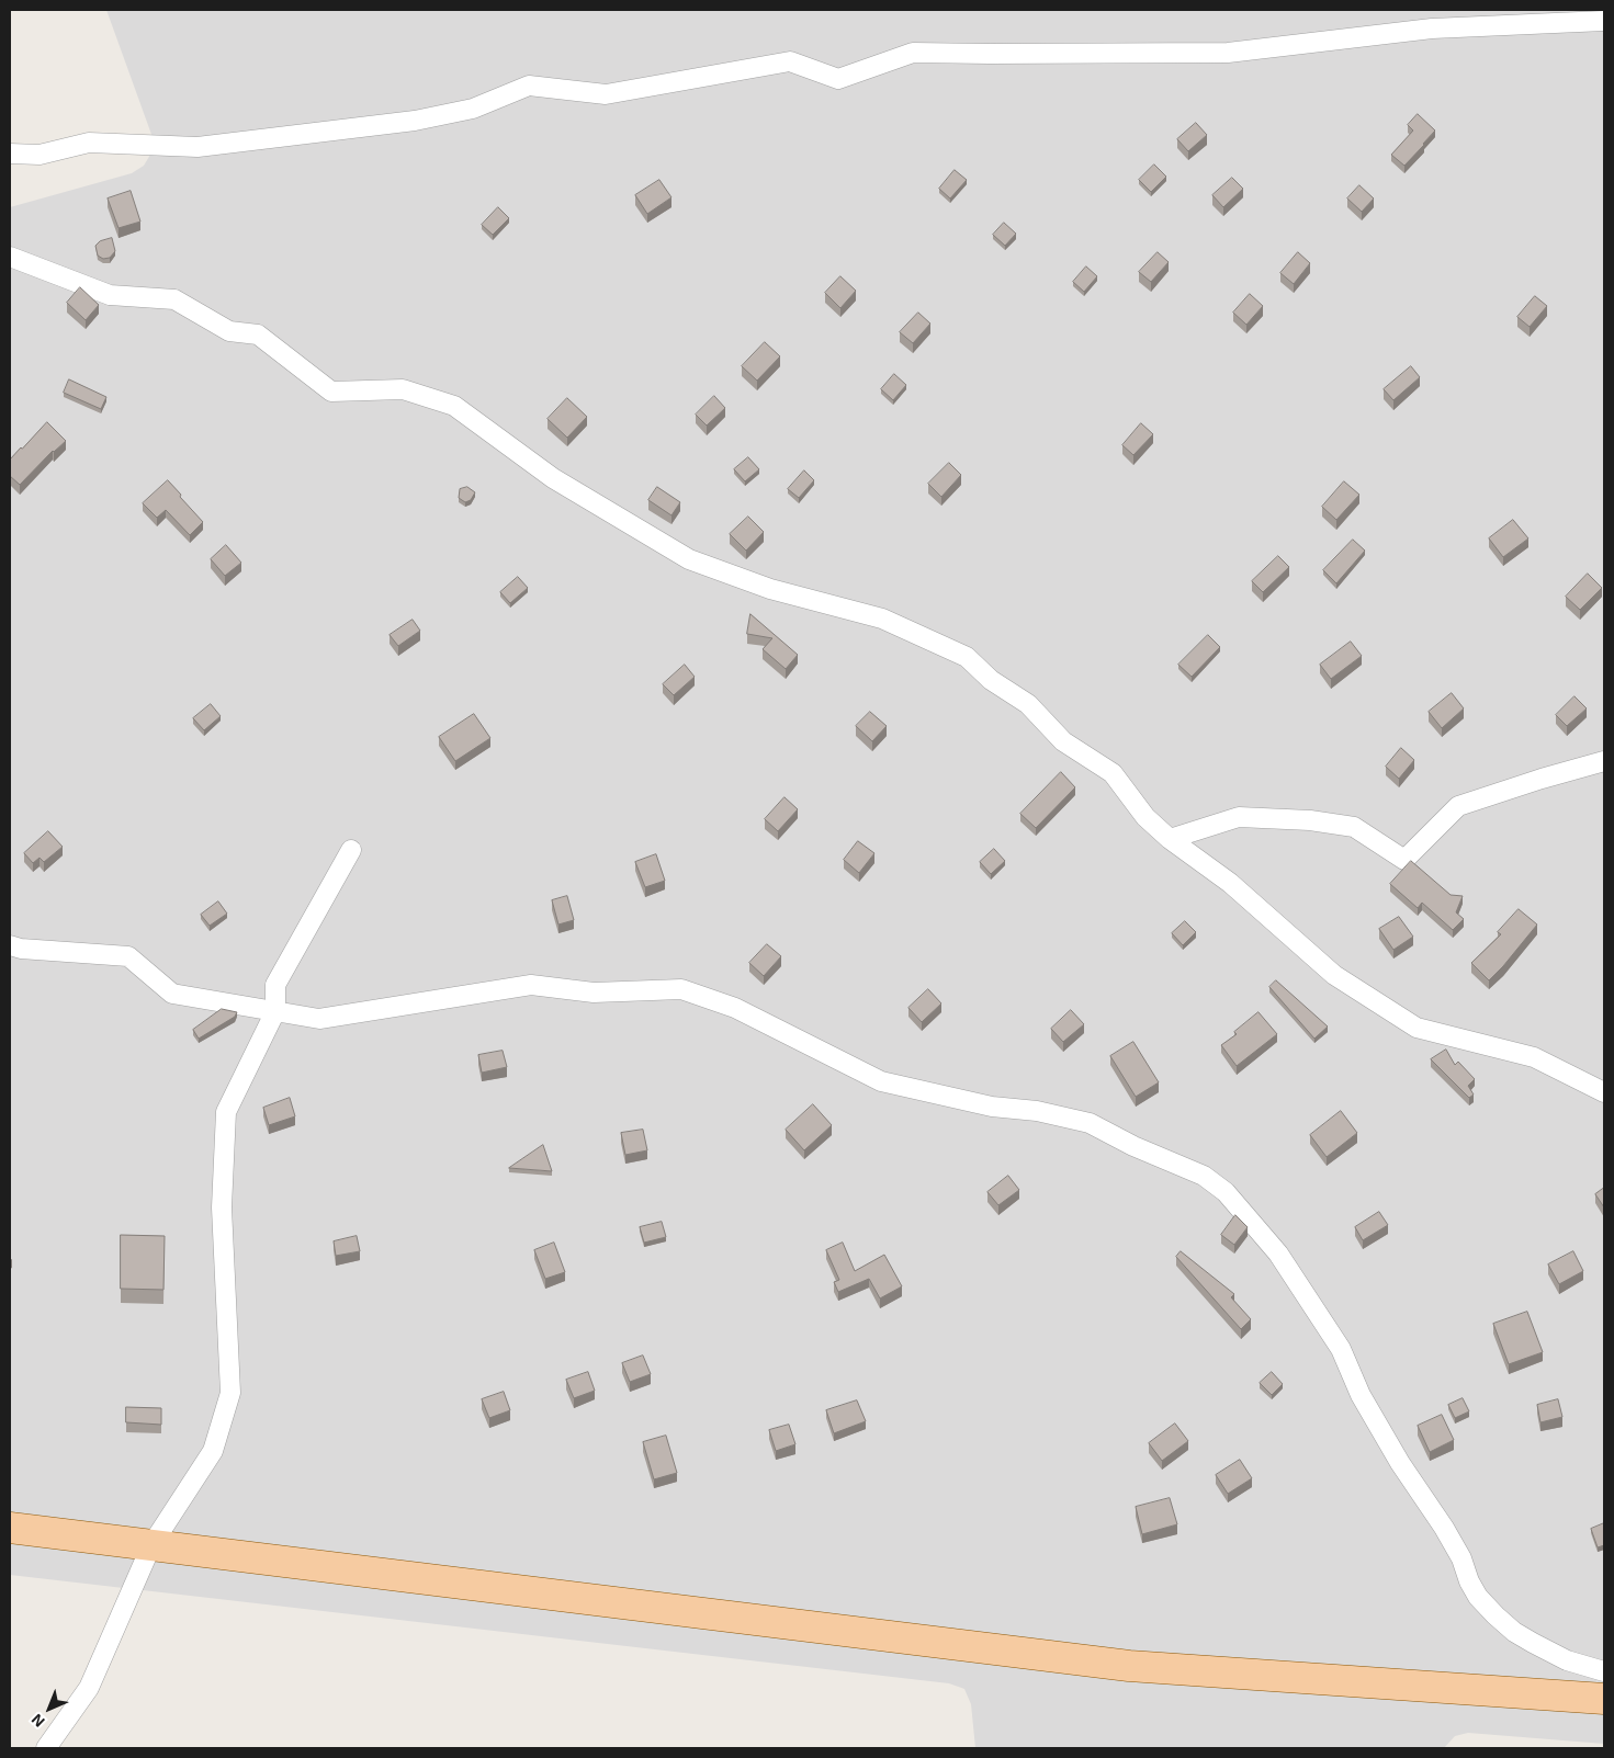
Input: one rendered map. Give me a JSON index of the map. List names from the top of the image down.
{
  "north": "bottom left"
}
